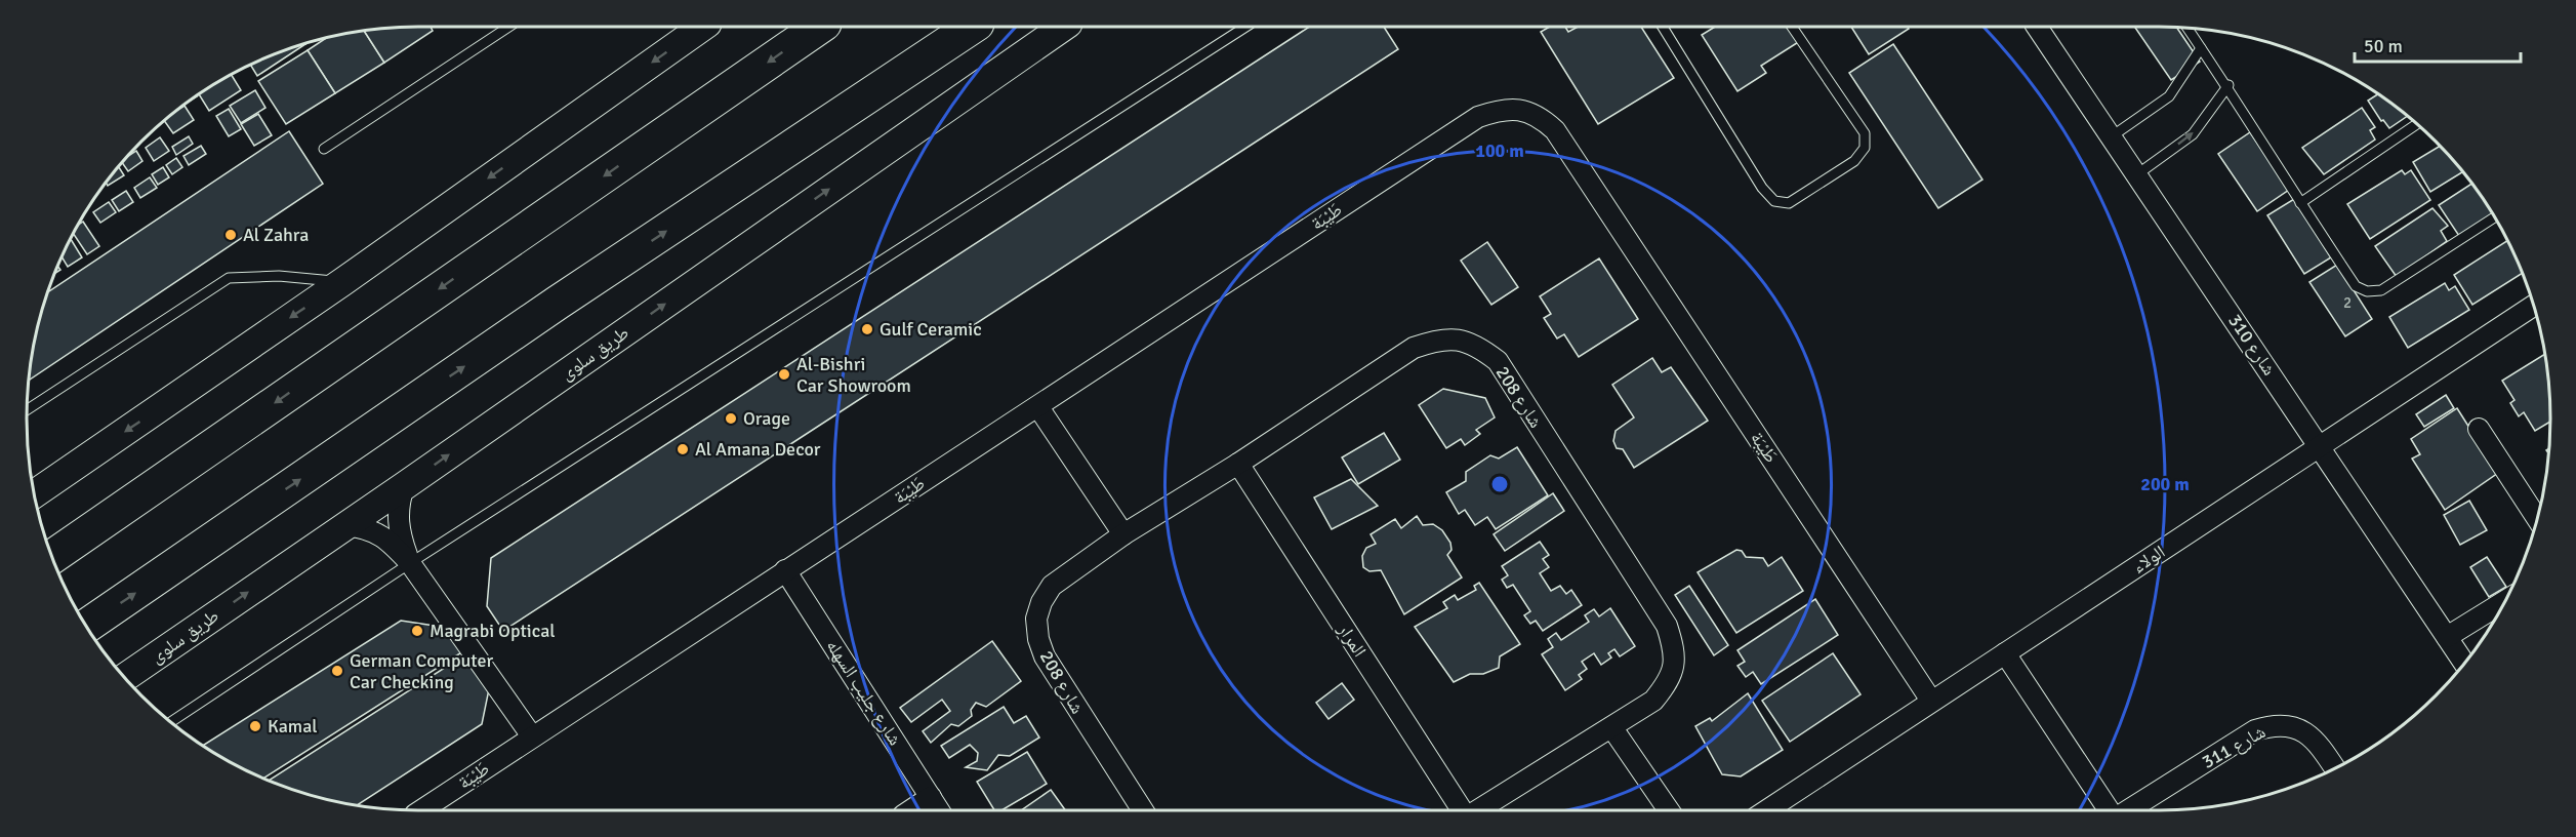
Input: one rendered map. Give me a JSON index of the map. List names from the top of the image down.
{
  "streets": {
    "main road": ["طريق سلوى"],
    "street": [
      "طَيْبَة",
      "شارع 310",
      "شارع 208",
      "الولاء",
      "المرار",
      "شارع جليب السهله",
      "شارع 311"
    ]
  },
  "crossings": [
    ["طَيْبَة", "الولاء"],
    ["طَيْبَة", "شارع جليب السهله"],
    ["شارع 310", "الولاء"],
    ["شارع 208", "المرار"],
    ["الولاء", "شارع 311"]
  ],
  "places": [
    "Al Zahra",
    "Gulf Ceramic",
    "Al-Bishri Car Showroom",
    "Orage",
    "Al Amana Decor",
    "Magrabi Optical",
    "German Computer Car Checking",
    "Kamal"
  ],
  "house_numbers": ["2"],
  "scale_bar": "50 m",
  "rings": ["100 m", "200 m"]
}
